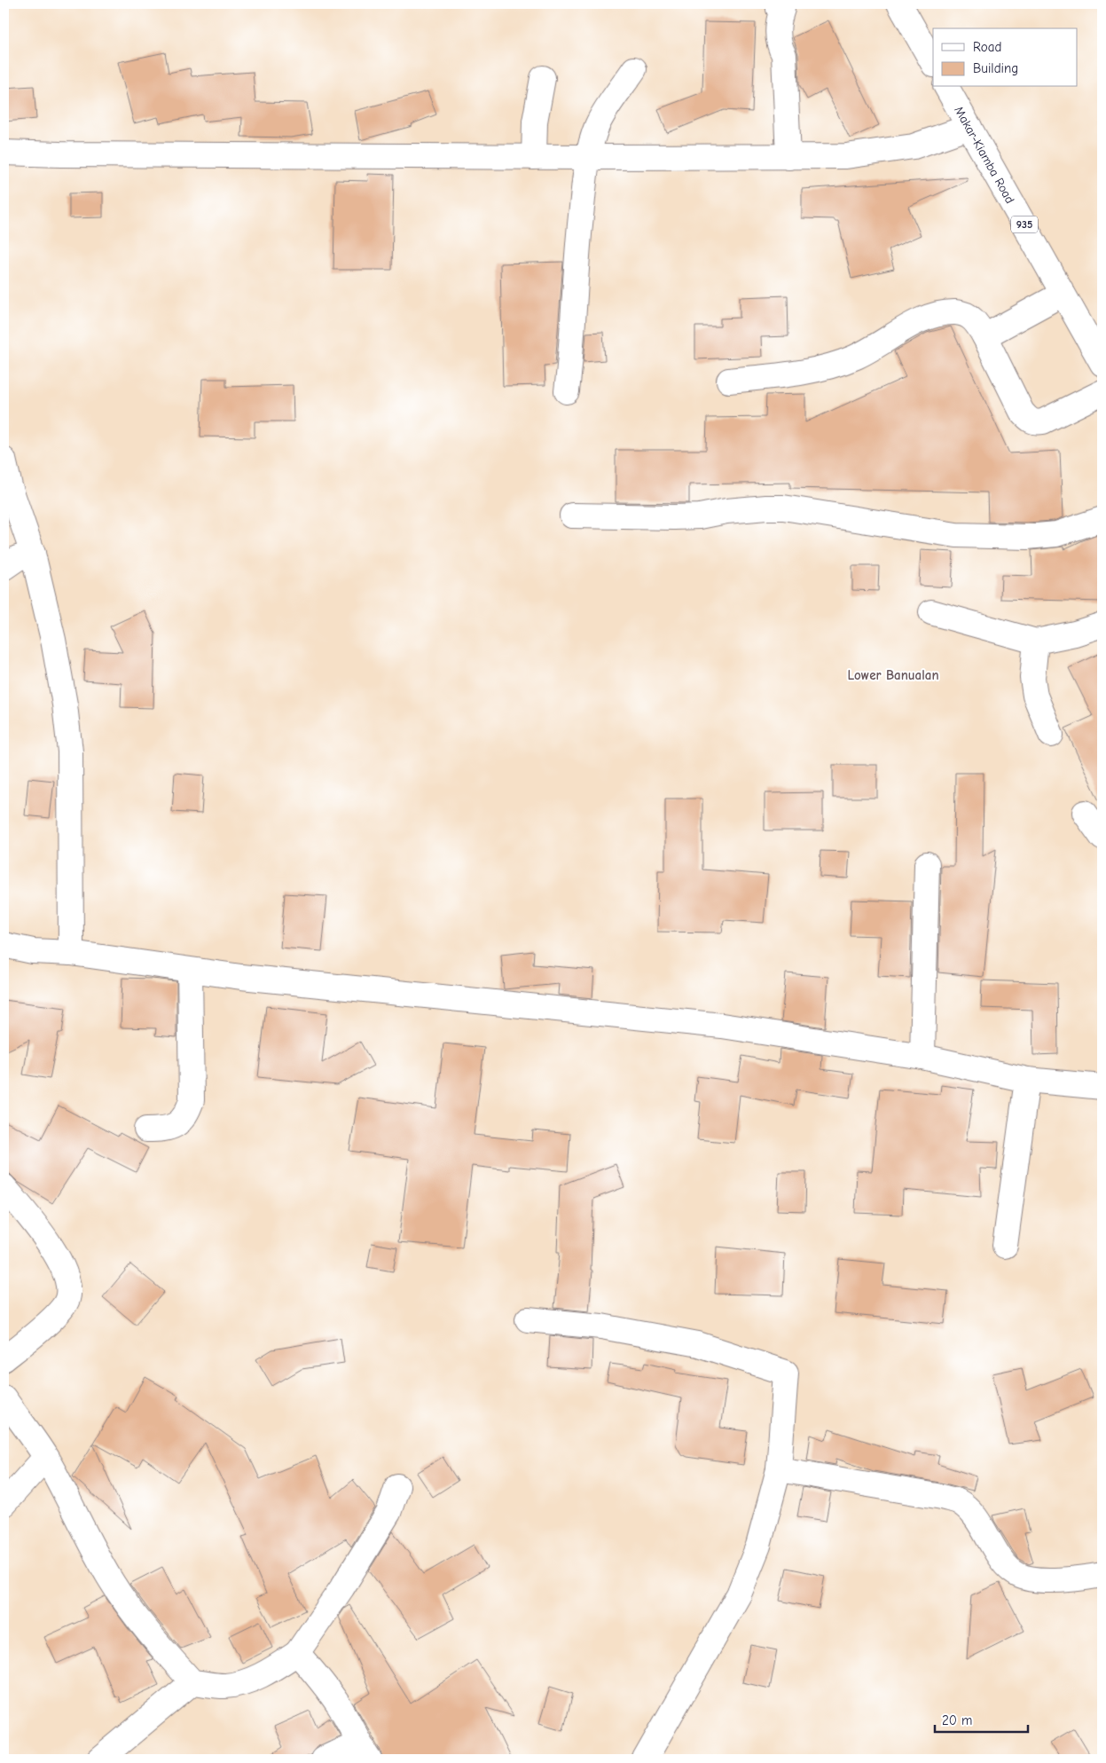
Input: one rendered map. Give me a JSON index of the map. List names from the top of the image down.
{
  "streets": {
    "street": ["Makar-Kiamba Road", "935"]
  },
  "districts": ["Lower Banualan"],
  "legend": ["Road", "Building"],
  "scale_bar": "20 m"
}
